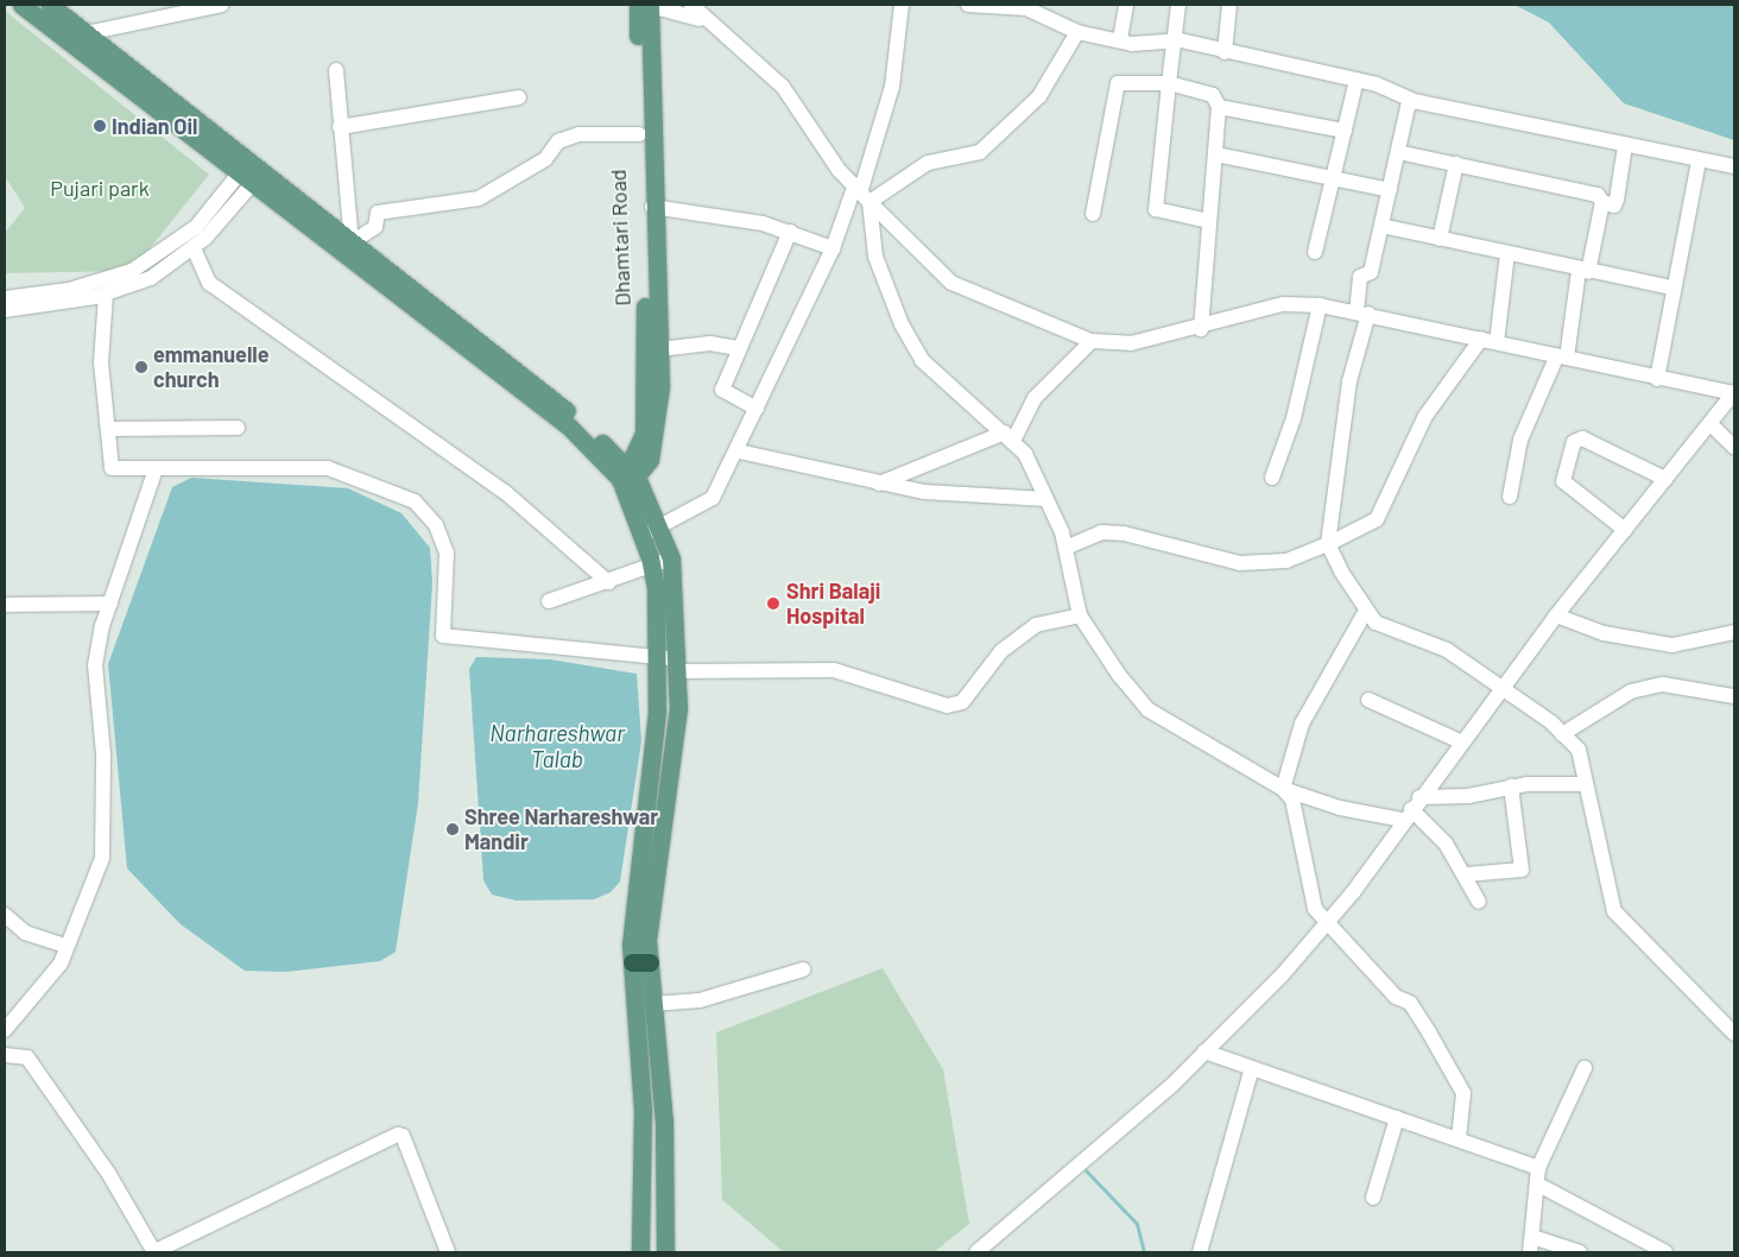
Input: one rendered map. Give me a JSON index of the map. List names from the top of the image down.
{
  "streets": {
    "main road": ["Dhamtari Road"]
  },
  "water": ["Narhareshwar Talab"],
  "parks": ["Pujari park"],
  "places": [
    "Indian Oil",
    "emmanuelle church",
    "Shri Balaji Hospital",
    "Shree Narhareshwar Mandir"
  ]
}
